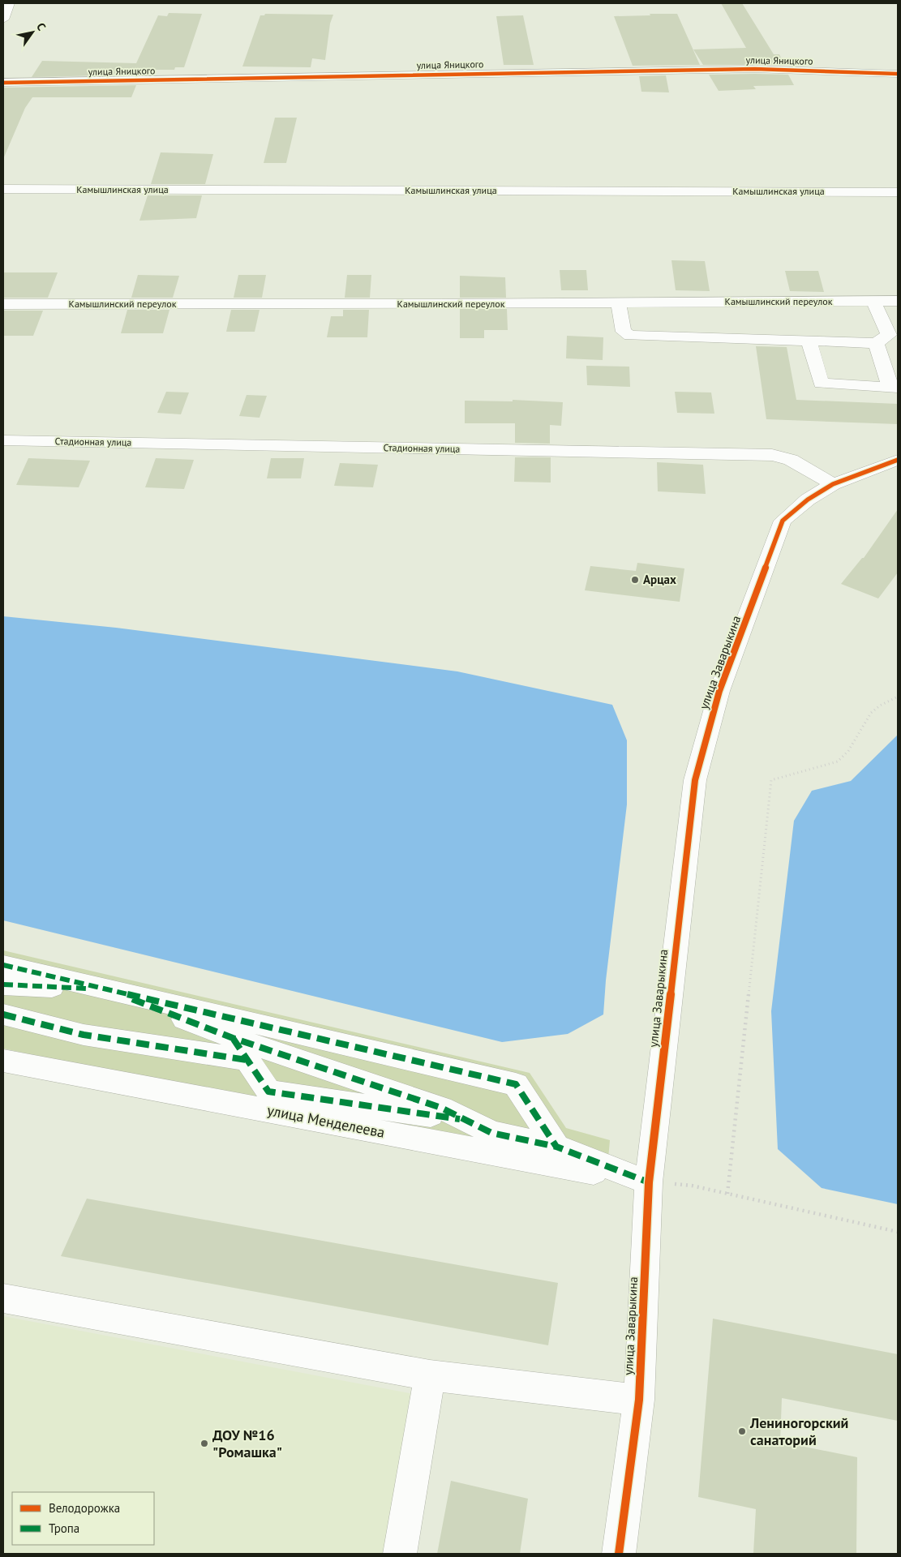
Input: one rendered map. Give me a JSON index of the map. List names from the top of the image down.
{
  "streets": {
    "street": [
      "улица Яницкого",
      "Камышлинская улица",
      "Камышлинский переулок",
      "Стадионная улица",
      "улица Заварыкина",
      "улица Менделеева"
    ]
  },
  "crossings": [
    ["Стадионная улица", "улица Заварыкина"],
    ["улица Заварыкина", "улица Менделеева"]
  ],
  "places": ["Арцах", "Лениногорский санаторий", "ДОУ №16 \"Ромашка\""],
  "legend": ["Велодорожка", "Тропа"],
  "north": "top right"
}
